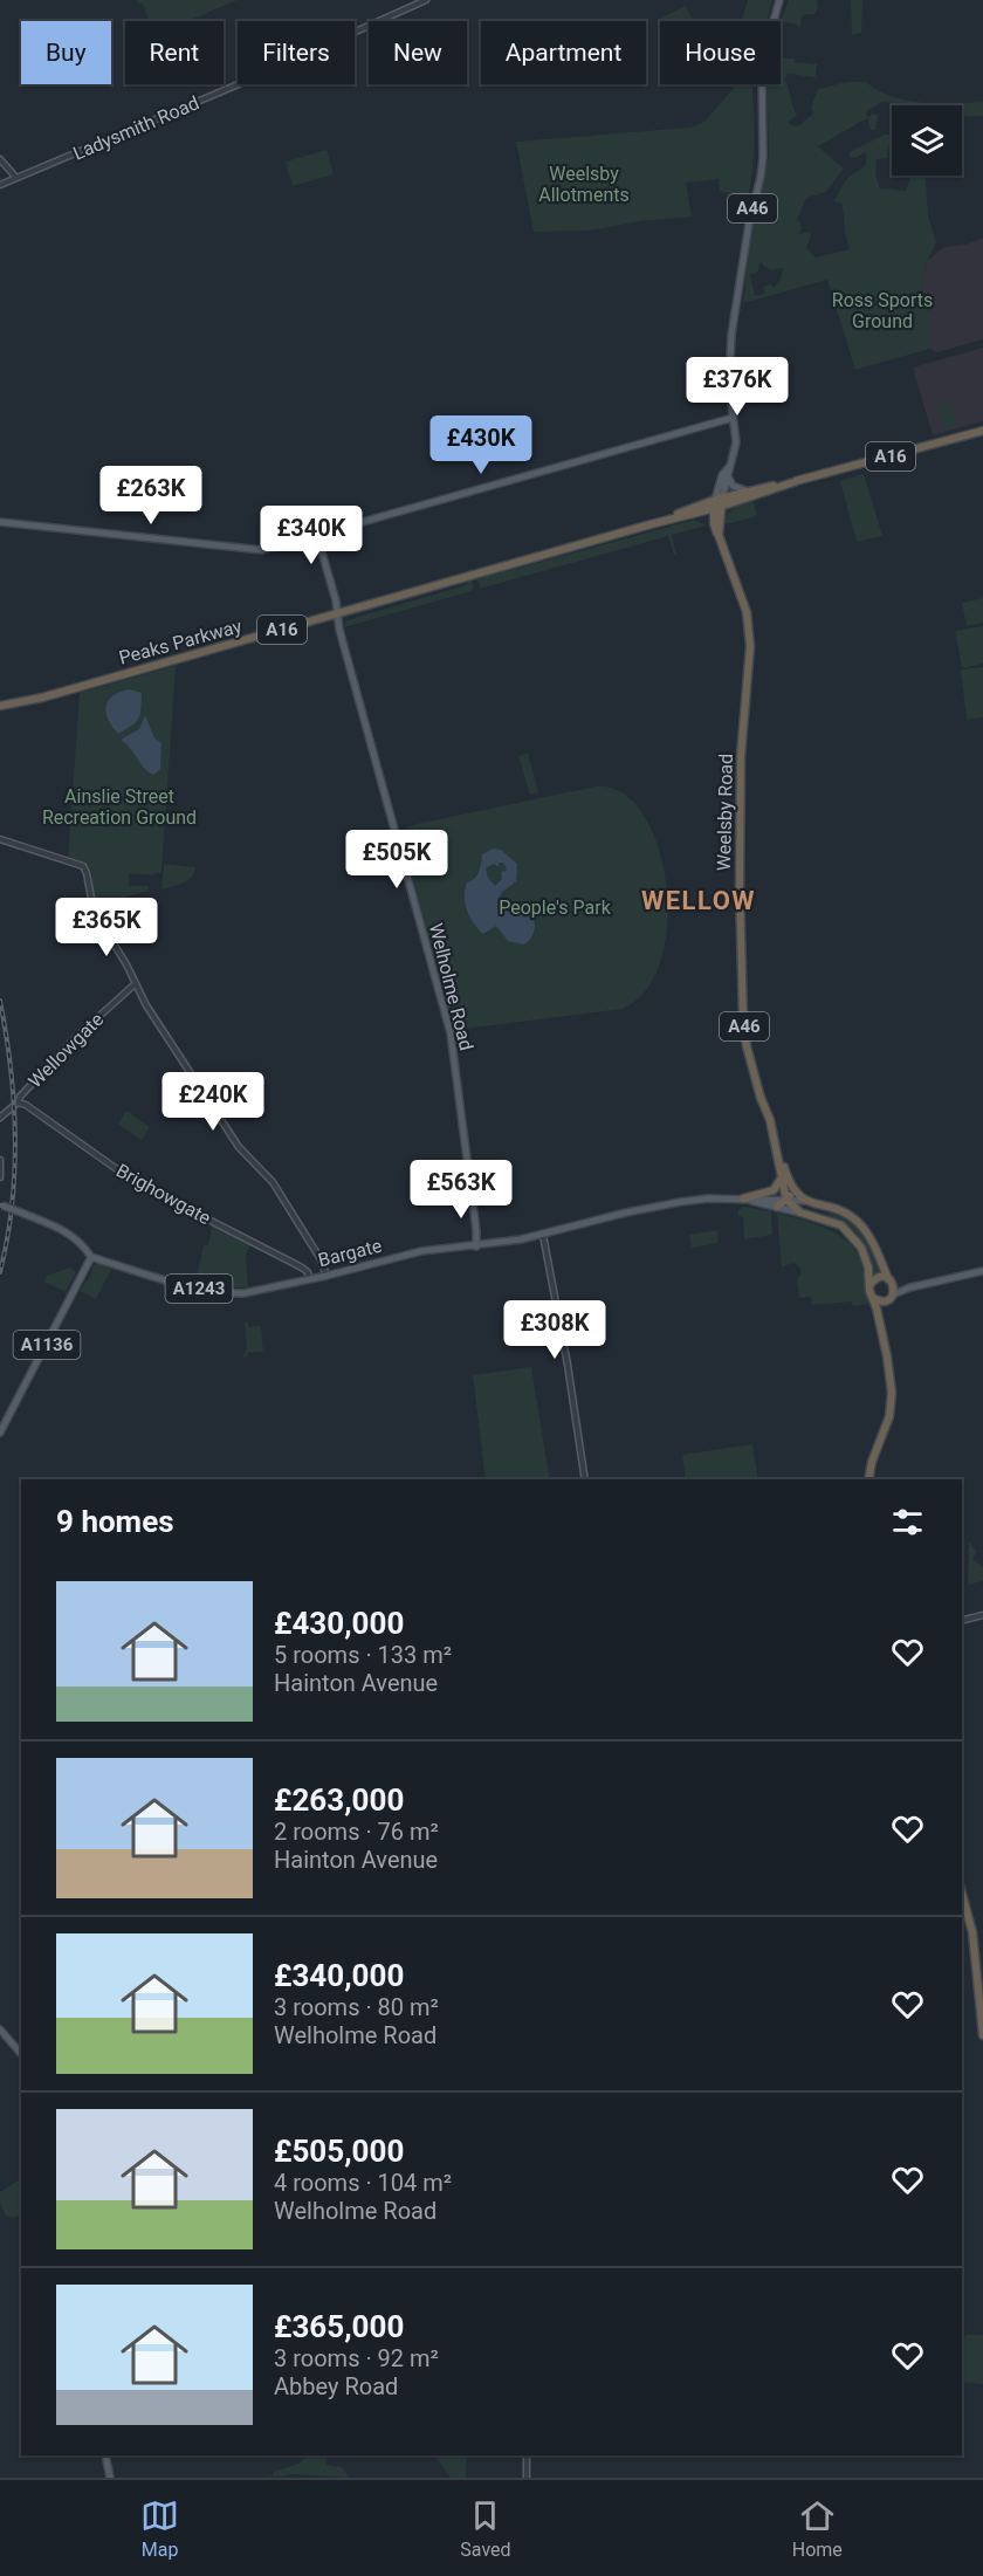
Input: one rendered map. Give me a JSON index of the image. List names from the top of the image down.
{
  "streets": {
    "highway": [
      "A46",
      "A16",
      "Peaks Parkway",
      "Weelsby Road",
      "Bargate"
    ],
    "main road": ["Welholme Road", "A1243", "A1136"],
    "street": ["Ladysmith Road", "Wellowgate", "Brighowgate"]
  },
  "crossings": [
    ["A46", "Peaks Parkway"],
    ["A46", "Weelsby Road"],
    ["Peaks Parkway", "Weelsby Road"],
    ["Peaks Parkway", "Welholme Road"],
    ["Weelsby Road", "Bargate"],
    ["Welholme Road", "Bargate"],
    ["Wellowgate", "Brighowgate"],
    ["Brighowgate", "Bargate"],
    ["Bargate", "A1136"]
  ],
  "districts": ["WELLOW"],
  "parks": [
    "Weelsby Allotments",
    "Ross Sports Ground",
    "Ainslie Street Recreation Ground",
    "People's Park"
  ],
  "page": {
    "chip": [
      "Buy",
      "Rent",
      "Filters",
      "New",
      "Apartment",
      "House"
    ],
    "price": [
      "£376K",
      "£430K",
      "£263K",
      "£340K",
      "£505K",
      "£365K",
      "£240K",
      "£563K",
      "£308K"
    ],
    "heading": "9 homes",
    "list": [
      {
        "name": "£430,000",
        "note": "5 rooms · 133 m² · Hainton Avenue"
      },
      {
        "name": "£263,000",
        "note": "2 rooms · 76 m² · Hainton Avenue"
      },
      {
        "name": "£340,000",
        "note": "3 rooms · 80 m² · Welholme Road"
      },
      {
        "name": "£505,000",
        "note": "4 rooms · 104 m² · Welholme Road"
      },
      {
        "name": "£365,000",
        "note": "3 rooms · 92 m² · Abbey Road"
      }
    ],
    "tabs": ["Map", "Saved", "Home"]
  }
}
